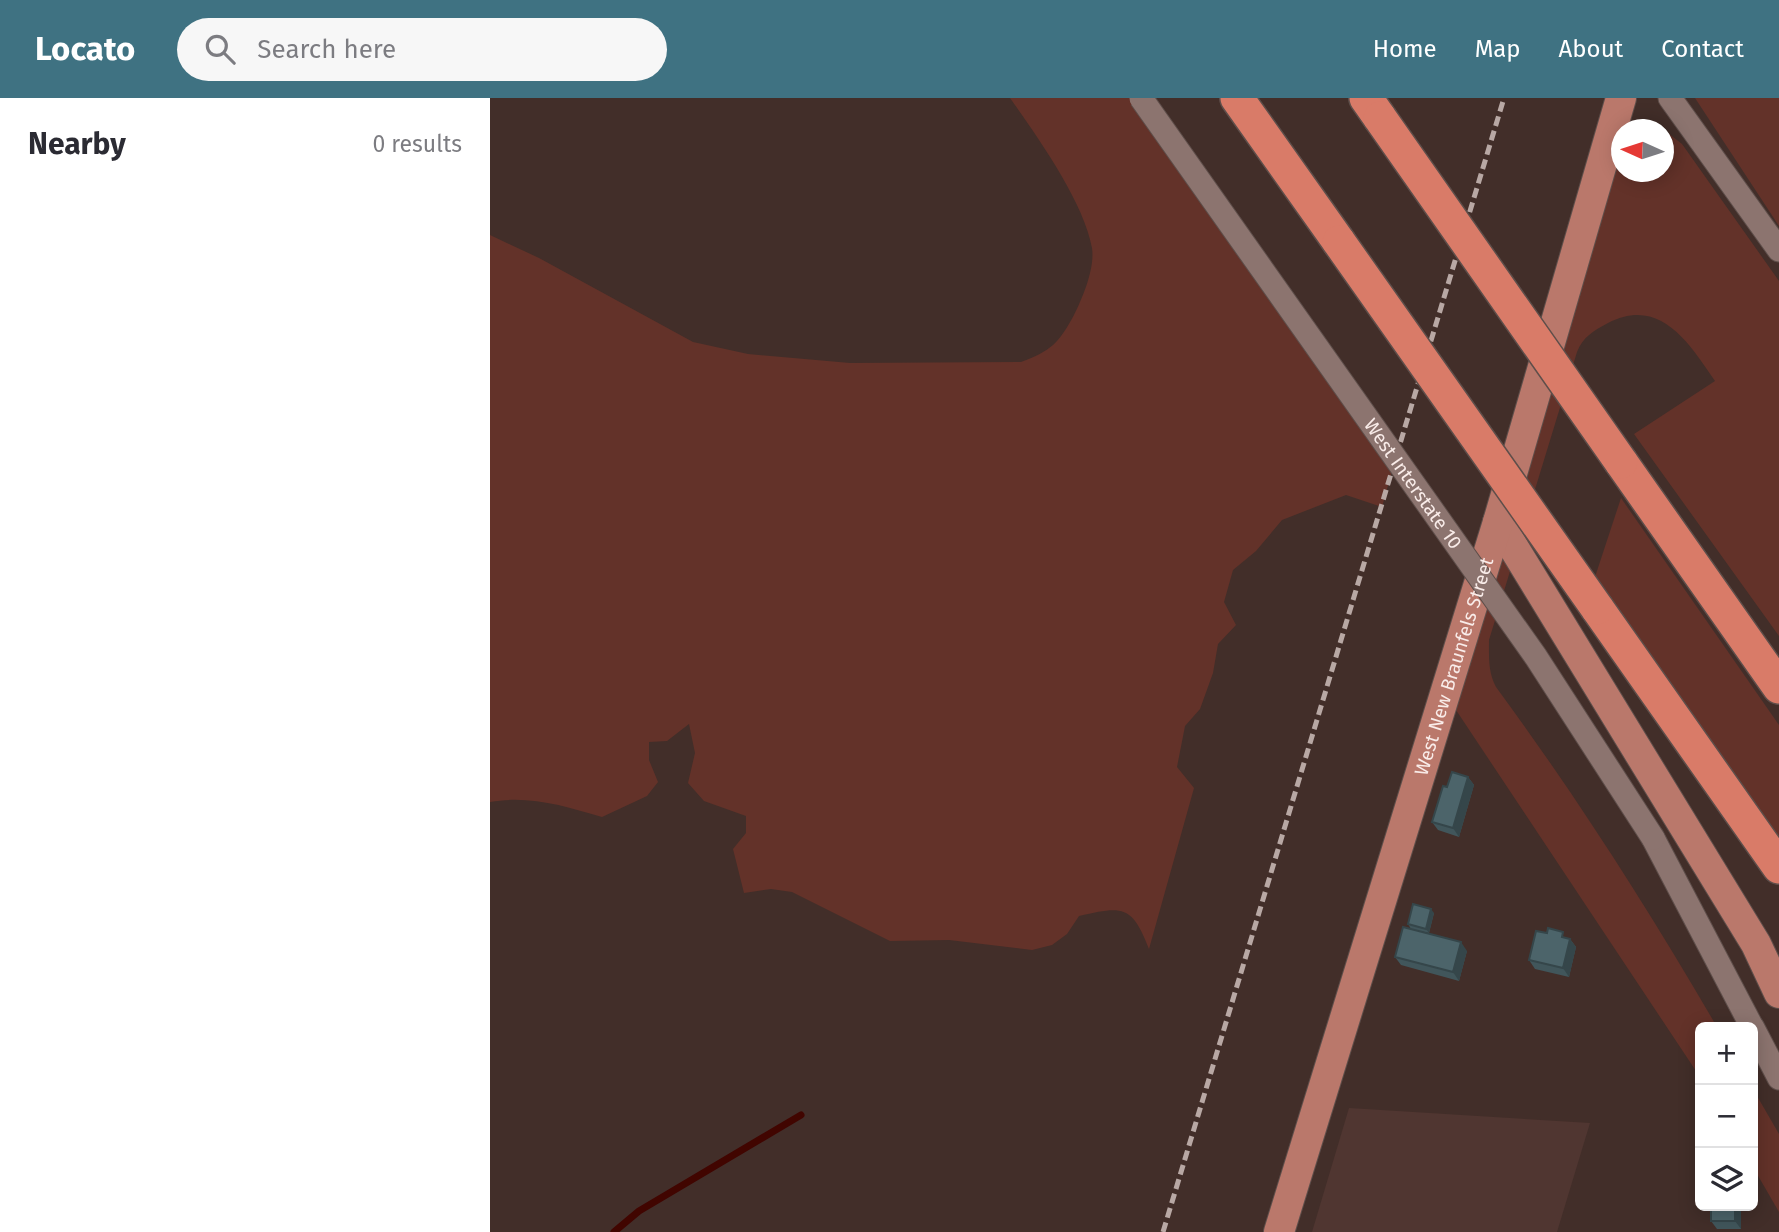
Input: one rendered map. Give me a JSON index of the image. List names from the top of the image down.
{
  "streets": {
    "main road": ["West New Braunfels Street"],
    "street": ["West Interstate 10"]
  },
  "north": "left",
  "page": {
    "header": "Locato",
    "search": "Search here",
    "nav": [
      "Home",
      "Map",
      "About",
      "Contact"
    ],
    "heading": ["Nearby", "0 results"],
    "map_buttons": ["+", "−"]
  }
}
